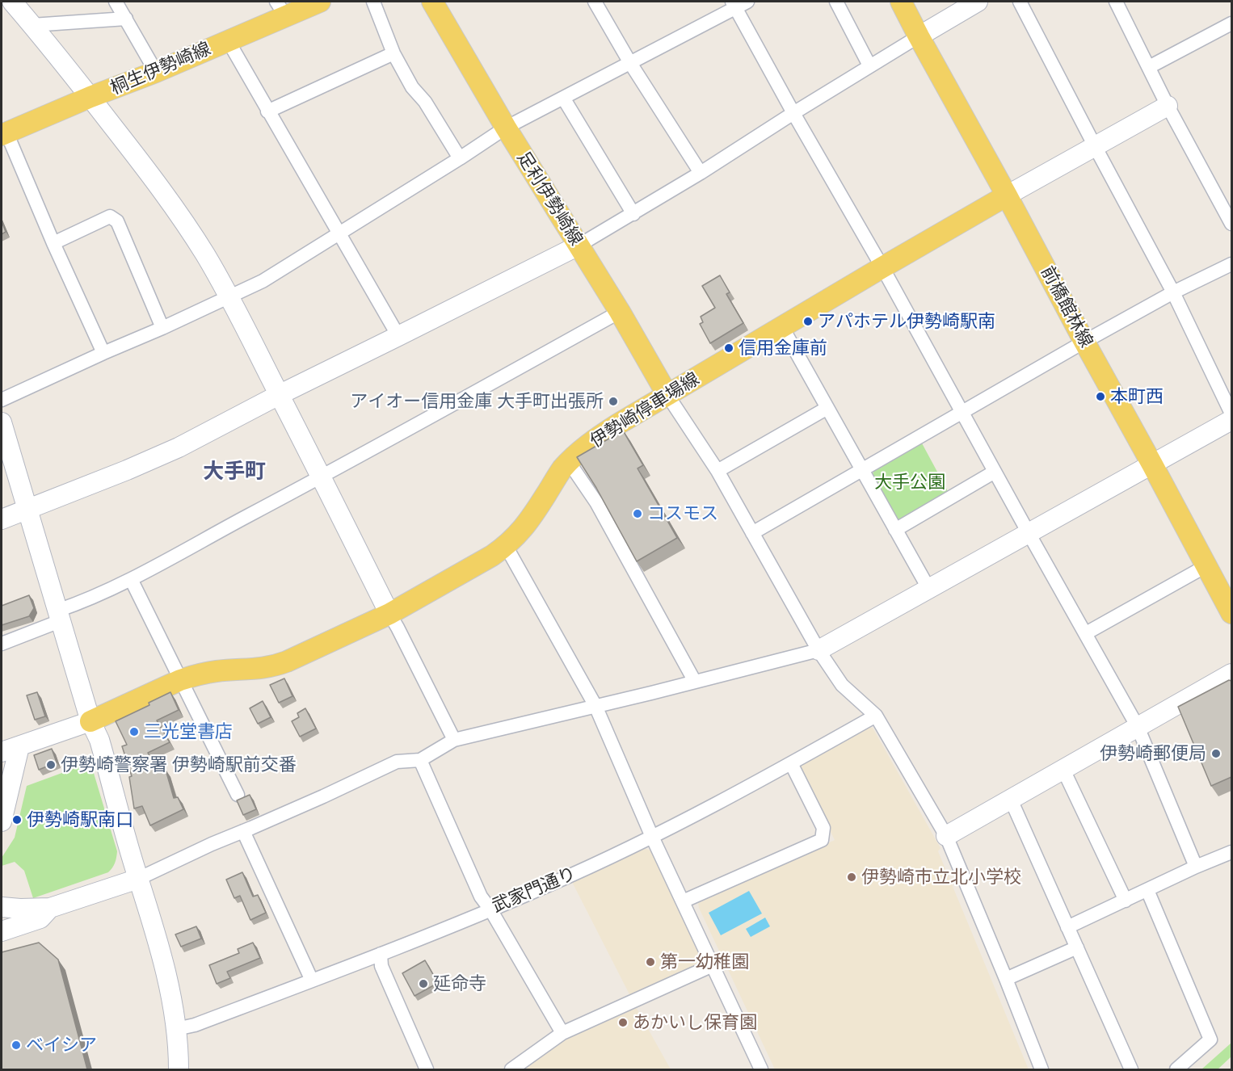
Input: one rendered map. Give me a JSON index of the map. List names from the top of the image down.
{
  "streets": {
    "main road": [
      "桐生伊勢崎線",
      "足利伊勢崎線",
      "前橋館林線",
      "伊勢崎停車場線"
    ],
    "street": ["武家門通り"]
  },
  "crossings": [
    ["足利伊勢崎線", "伊勢崎停車場線"],
    ["前橋館林線", "伊勢崎停車場線"]
  ],
  "districts": ["大手町"],
  "parks": ["大手公園"],
  "places": [
    "アパホテル伊勢崎駅南",
    "信用金庫前",
    "本町西",
    "アイオー信用金庫 大手町出張所",
    "コスモス",
    "三光堂書店",
    "伊勢崎郵便局",
    "伊勢崎警察署 伊勢崎駅前交番",
    "伊勢崎駅南口",
    "伊勢崎市立北小学校",
    "第一幼稚園",
    "延命寺",
    "あかいし保育園",
    "ベイシア"
  ]
}
